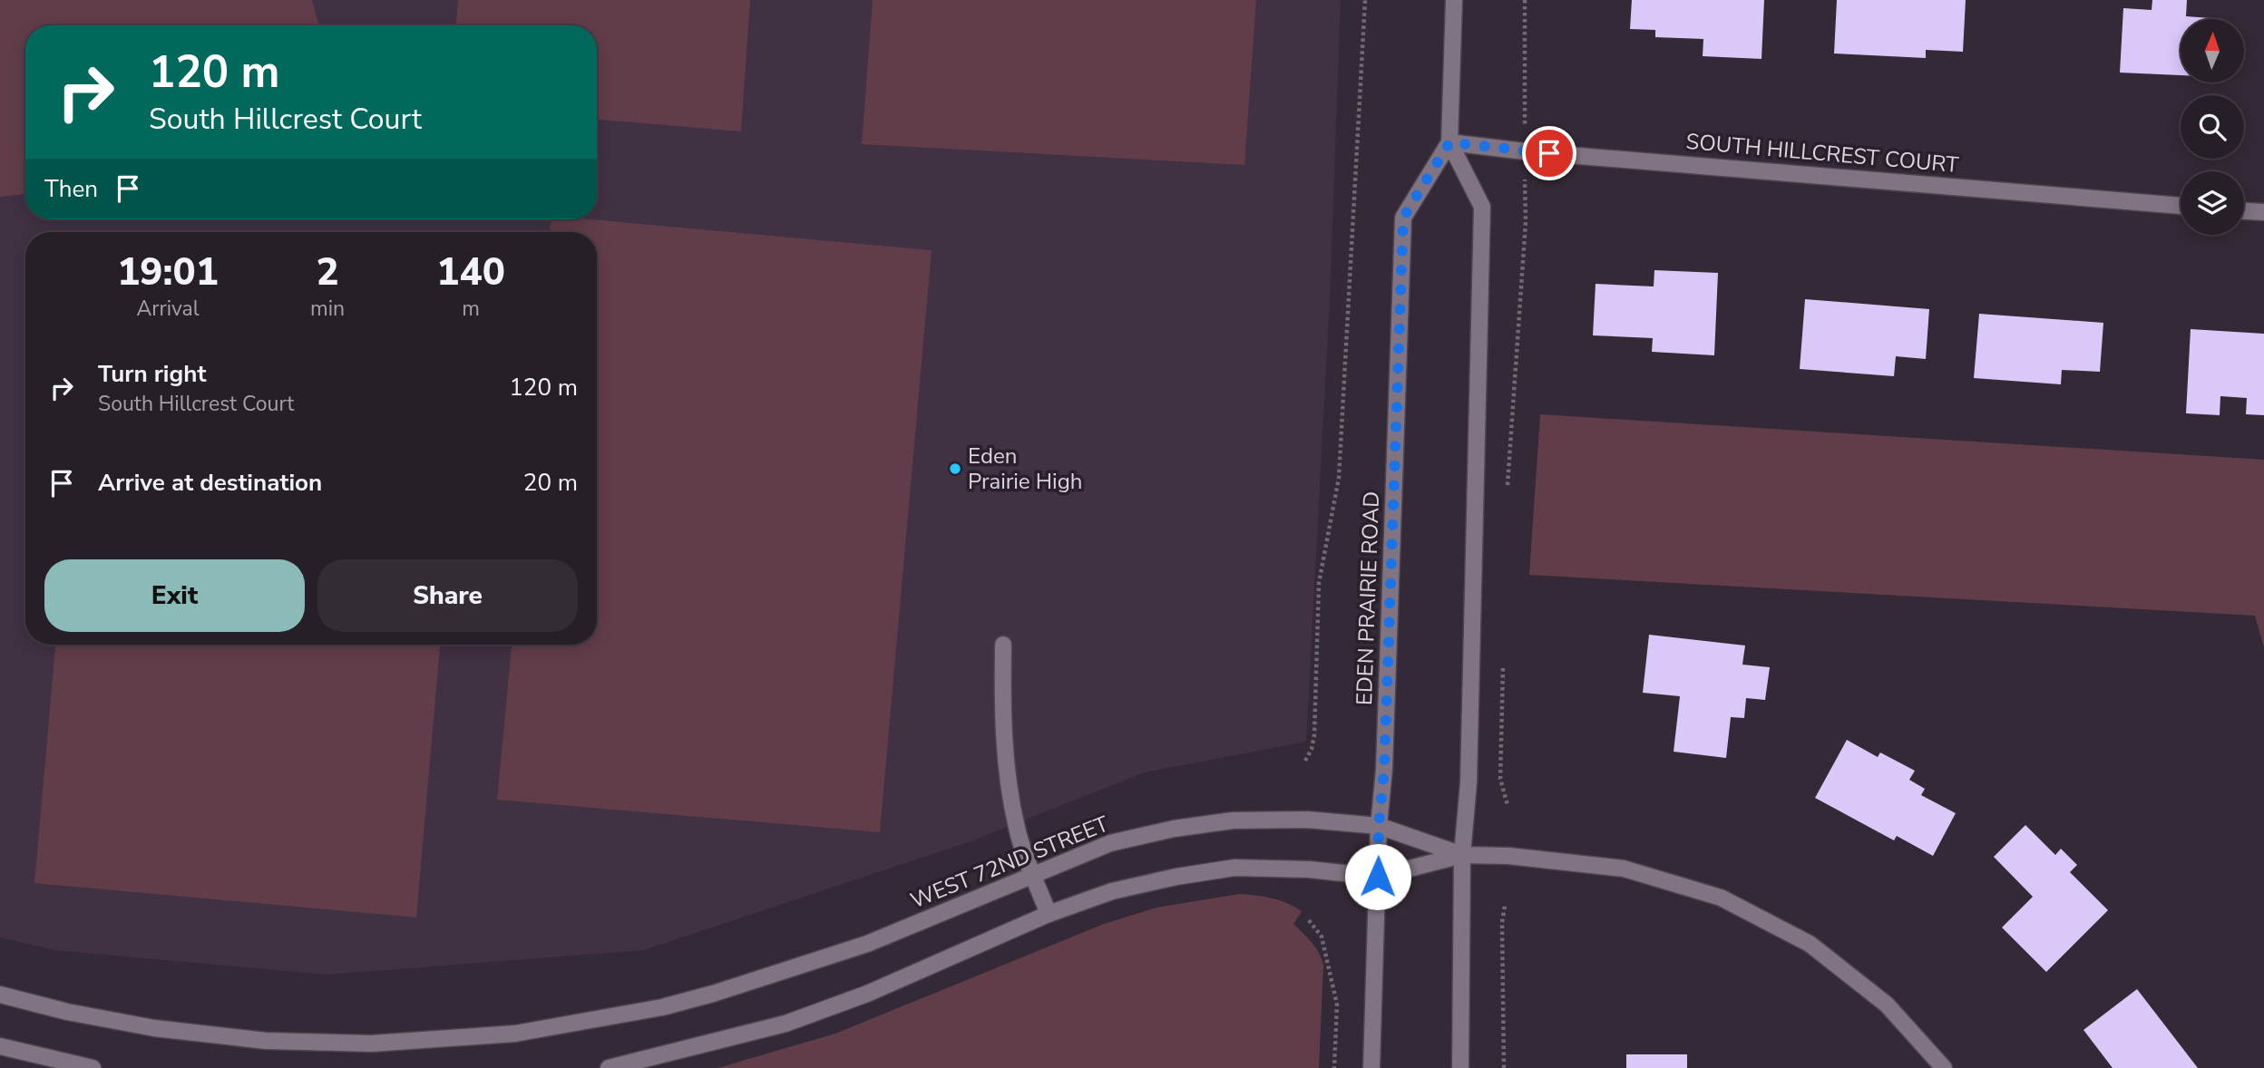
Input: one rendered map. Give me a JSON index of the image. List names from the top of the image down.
{
  "streets": {
    "street": ["SOUTH HILLCREST COURT", "EDEN PRAIRIE ROAD", "WEST 72ND STREET"]
  },
  "crossings": [
    ["SOUTH HILLCREST COURT", "EDEN PRAIRIE ROAD"],
    ["EDEN PRAIRIE ROAD", "WEST 72ND STREET"]
  ],
  "places": ["Eden Prairie High"],
  "north": "top",
  "page": {
    "turn": ["120 m", "South Hillcrest Court"],
    "then": "Then",
    "eta": [
      "19:01",
      "Arrival",
      "2",
      "min",
      "140",
      "m"
    ],
    "list": [
      {
        "name": "Turn right",
        "note": "South Hillcrest Court",
        "value": "120 m"
      },
      {
        "name": "Arrive at destination",
        "value": "20 m"
      }
    ],
    "buttons": ["Exit", "Share"]
  }
}
